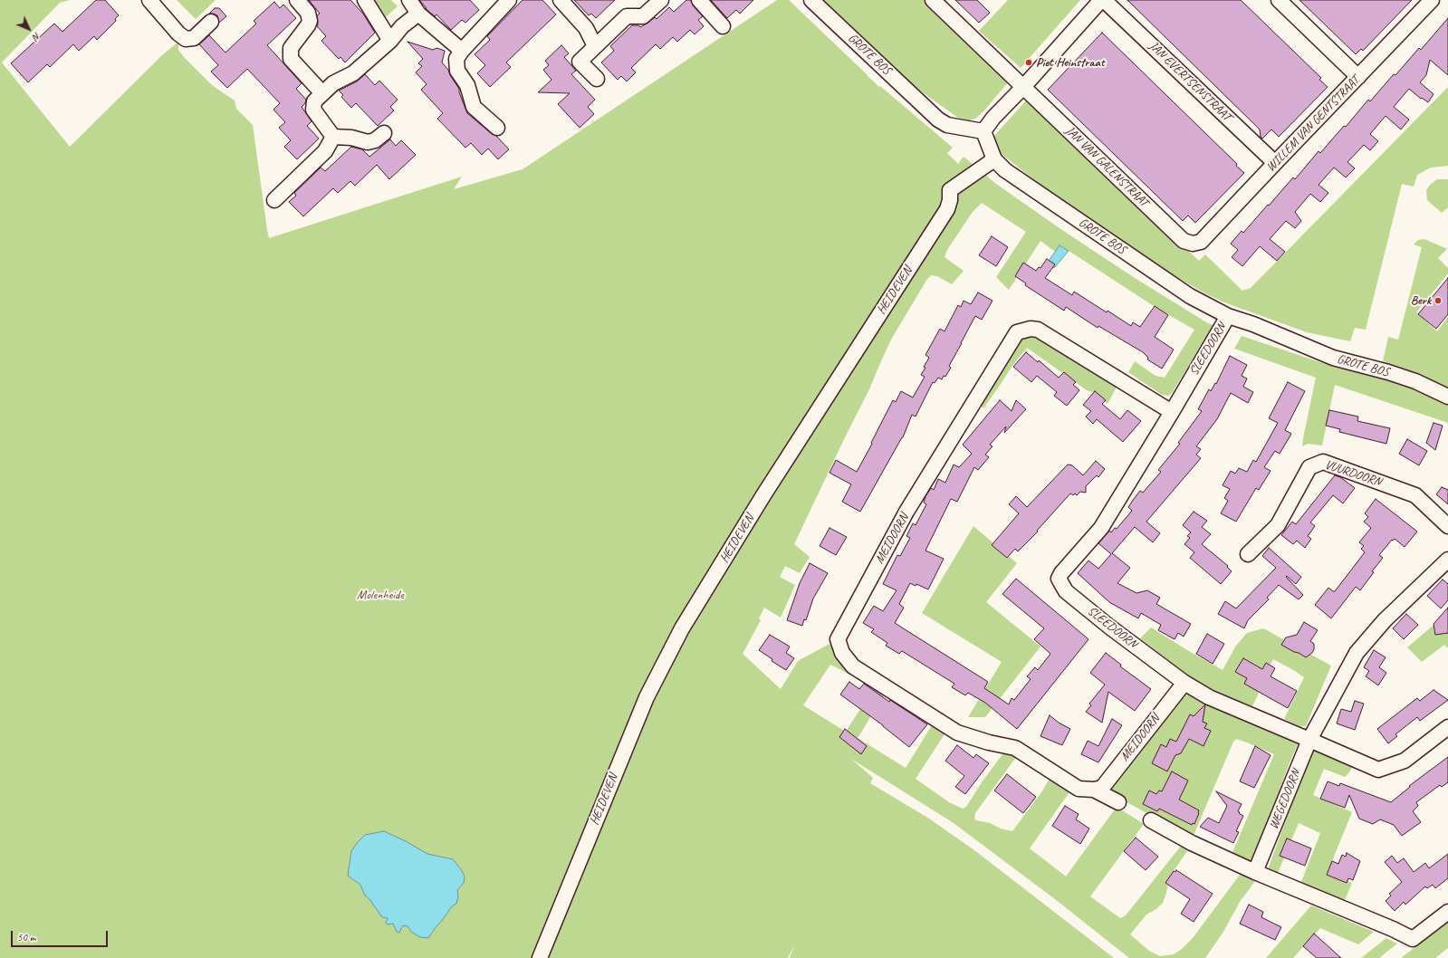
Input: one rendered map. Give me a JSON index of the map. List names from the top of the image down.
{
  "streets": {
    "street": [
      "GROTE BOS",
      "JAN EVERTSENSTRAAT",
      "WILLEM VAN GENTSTRAAT",
      "JAN VAN GALENSTRAAT",
      "HEIDEVEN",
      "SLEEDOORN",
      "VUURDOORN",
      "MEIDOORN",
      "WEGEDOORN"
    ]
  },
  "crossings": [
    ["GROTE BOS", "HEIDEVEN"],
    ["GROTE BOS", "SLEEDOORN"],
    ["JAN EVERTSENSTRAAT", "WILLEM VAN GENTSTRAAT"],
    ["WILLEM VAN GENTSTRAAT", "JAN VAN GALENSTRAAT"],
    ["SLEEDOORN", "MEIDOORN"],
    ["SLEEDOORN", "WEGEDOORN"]
  ],
  "parks": ["Molenheide"],
  "places": ["Piet Heinstraat", "Berk"],
  "scale_bar": "50 m",
  "north": "bottom right"
}
